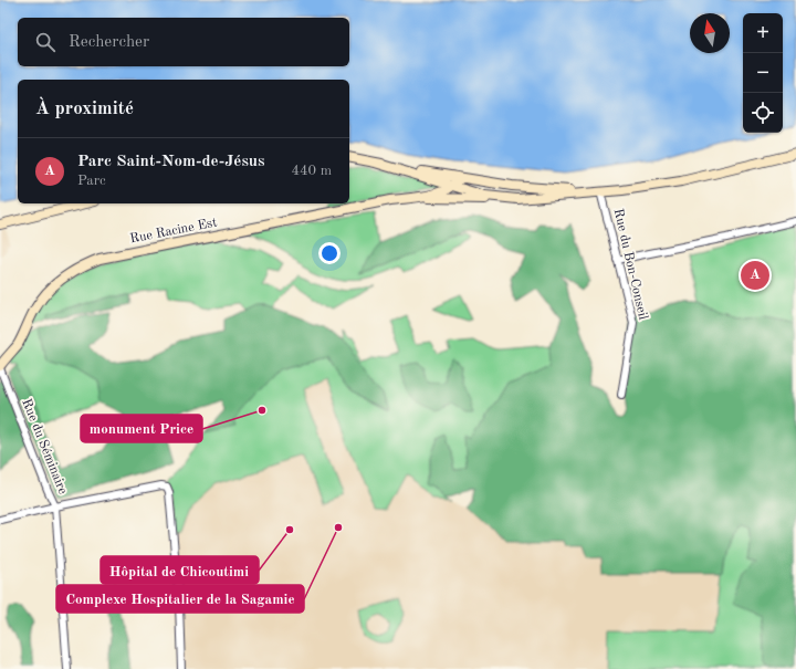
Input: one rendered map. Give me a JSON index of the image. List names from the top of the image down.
{
  "streets": {
    "main road": ["Rue Racine Est"],
    "street": ["Rue du Bon-Conseil", "Rue du Séminaire"]
  },
  "crossings": [
    ["Rue Racine Est", "Rue du Séminaire"]
  ],
  "places": ["monument Price", "Complexe Hospitalier de la Sagamie", "Hôpital de Chicoutimi"],
  "north": "top",
  "page": {
    "map_buttons": ["+", "−"],
    "search": "Rechercher",
    "heading": "À proximité",
    "list": [
      {
        "mark": "A",
        "name": "Parc Saint-Nom-de-Jésus",
        "note": "Parc",
        "value": "440 m"
      }
    ],
    "pins": "A"
  }
}
